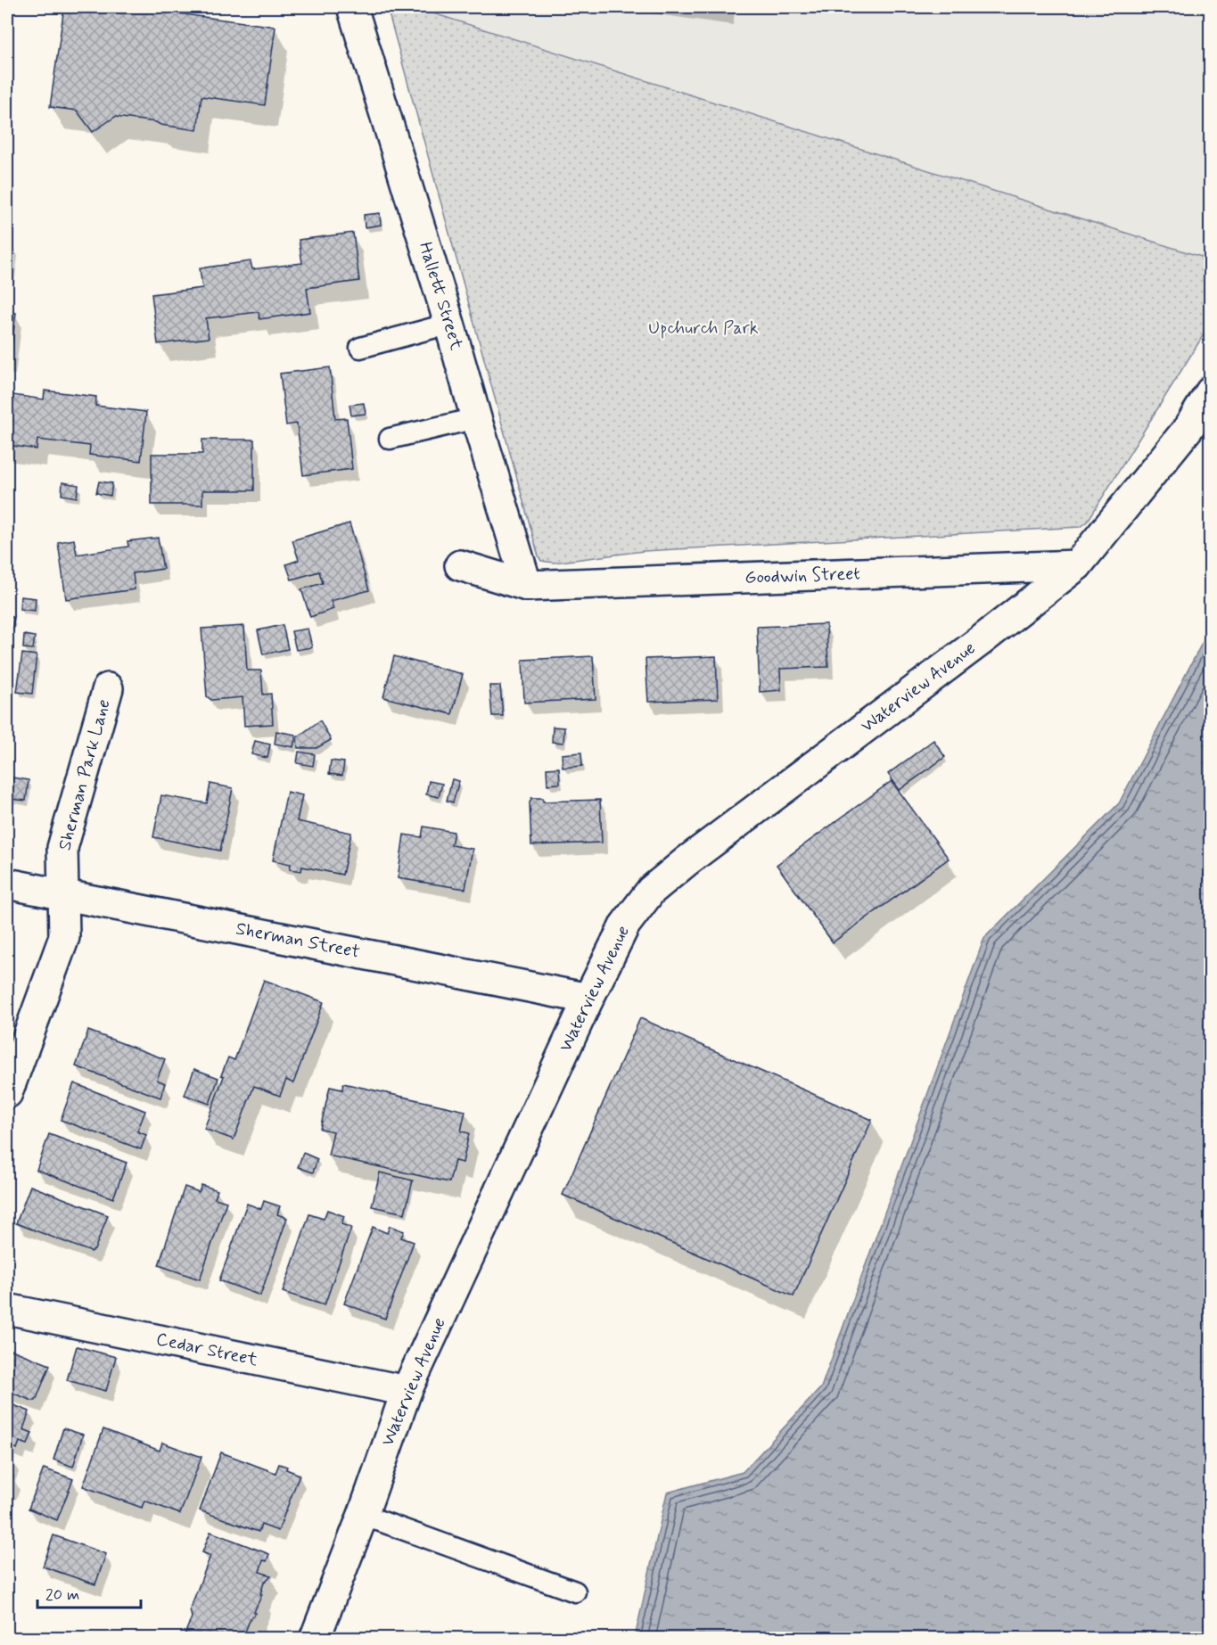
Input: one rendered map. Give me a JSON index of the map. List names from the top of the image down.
{
  "streets": {
    "street": [
      "Hallett Street",
      "Goodwin Street",
      "Waterview Avenue",
      "Sherman Park Lane",
      "Sherman Street",
      "Cedar Street"
    ]
  },
  "crossings": [
    ["Hallett Street", "Goodwin Street"],
    ["Goodwin Street", "Waterview Avenue"],
    ["Waterview Avenue", "Sherman Street"],
    ["Waterview Avenue", "Cedar Street"],
    ["Sherman Park Lane", "Sherman Street"]
  ],
  "parks": ["Upchurch Park"],
  "scale_bar": "20 m"
}
